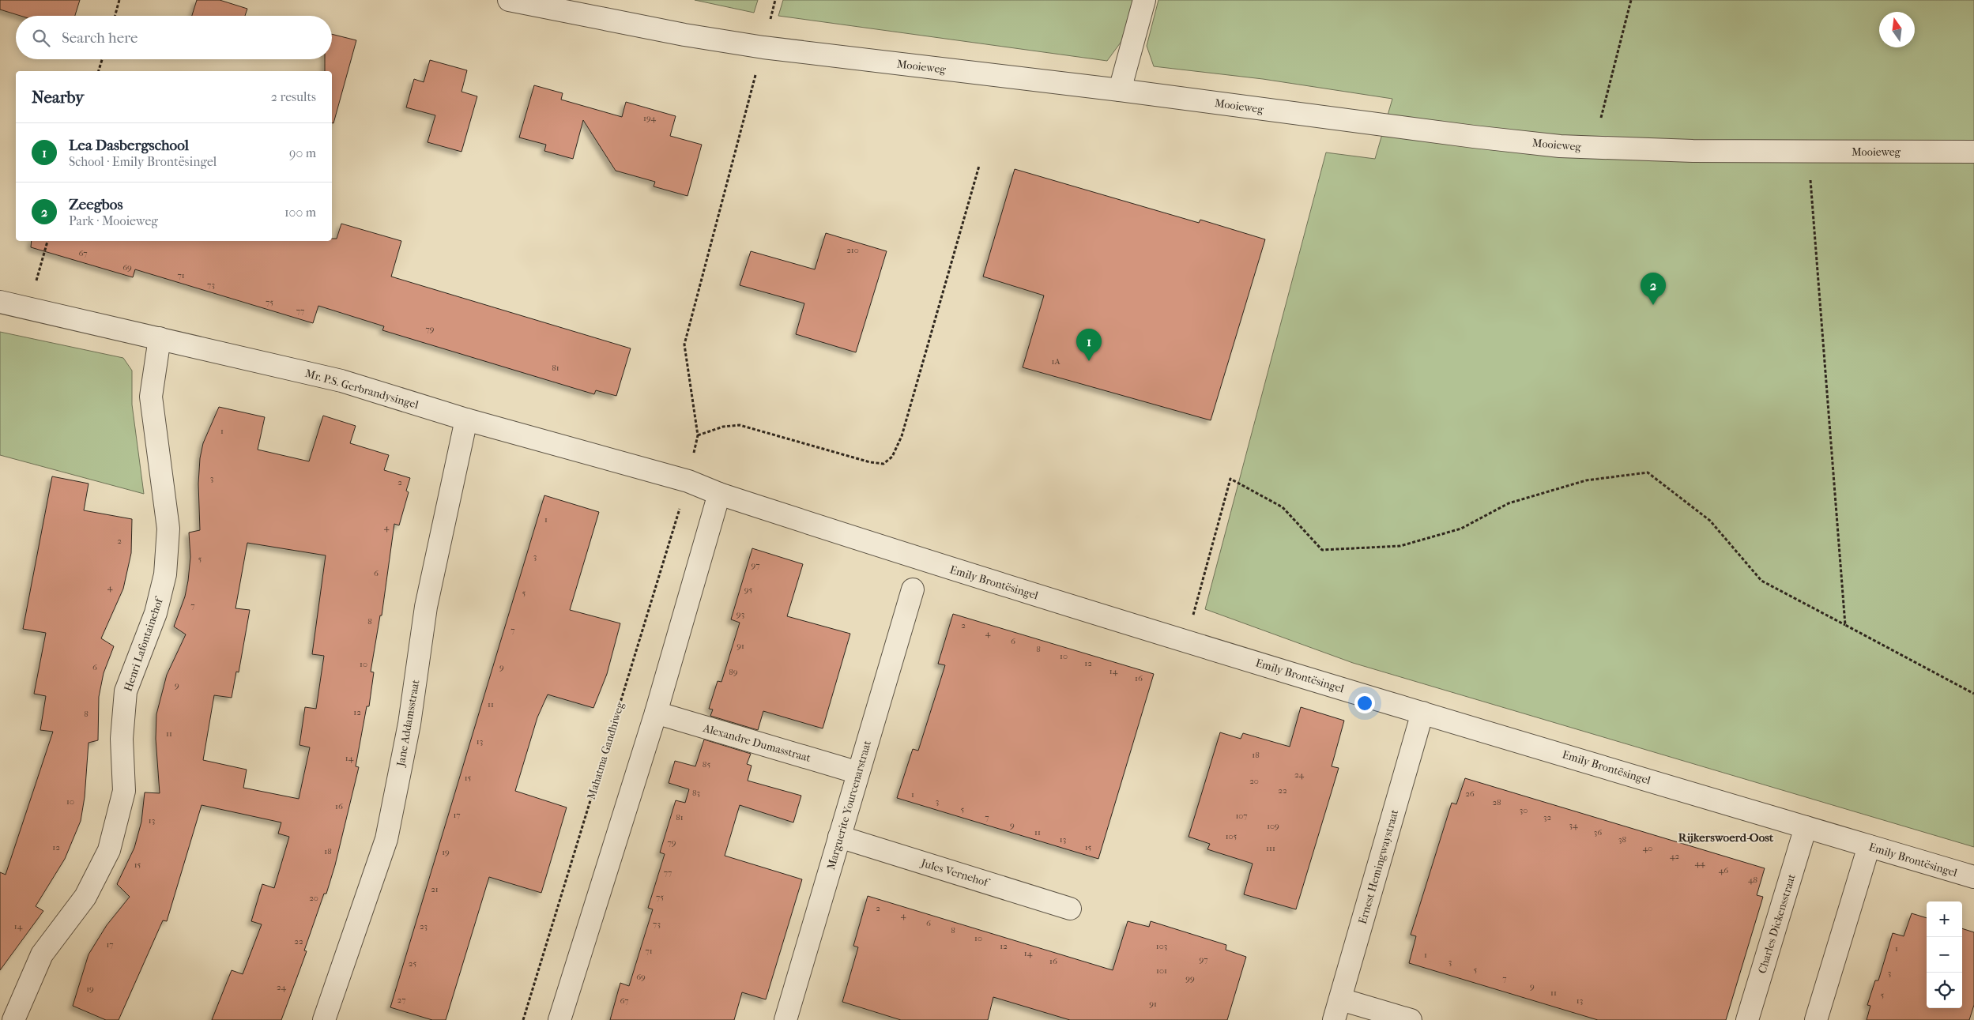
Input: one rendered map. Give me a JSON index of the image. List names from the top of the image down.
{
  "streets": {
    "street": [
      "Mooieweg",
      "Mr. P.S. Gerbrandysingel",
      "Emily Brontësingel",
      "Henri Lafontainehof",
      "Jane Addamsstraat",
      "Alexandre Dumasstraat",
      "Marguerite Yourcenarstraat",
      "Ernest Hemingwaystraat",
      "Jules Vernehof",
      "Charles Dickensstraat"
    ],
    "path": ["Mahatma Gandhiweg"]
  },
  "crossings": [
    ["Mr. P.S. Gerbrandysingel", "Emily Brontësingel"],
    ["Mr. P.S. Gerbrandysingel", "Henri Lafontainehof"],
    ["Mr. P.S. Gerbrandysingel", "Jane Addamsstraat"],
    ["Mr. P.S. Gerbrandysingel", "Mahatma Gandhiweg"],
    ["Emily Brontësingel", "Ernest Hemingwaystraat"],
    ["Emily Brontësingel", "Charles Dickensstraat"],
    ["Alexandre Dumasstraat", "Marguerite Yourcenarstraat"],
    ["Marguerite Yourcenarstraat", "Jules Vernehof"]
  ],
  "districts": ["Rijkerswoerd-Oost"],
  "house_numbers": [
    "194",
    "210",
    "67",
    "69",
    "71",
    "73",
    "75",
    "77",
    "79",
    "1A",
    "81",
    "1",
    "3",
    "2",
    "1",
    "4",
    "2",
    "3",
    "5",
    "97",
    "6",
    "4",
    "95",
    "5",
    "7",
    "93",
    "8",
    "2",
    "7",
    "4",
    "6",
    "91",
    "8",
    "10",
    "12",
    "10",
    "6",
    "9",
    "14",
    "89",
    "16",
    "9",
    "11",
    "12",
    "8",
    "11",
    "13",
    "18",
    "14",
    "85",
    "24",
    "15",
    "20",
    "22",
    "83",
    "26",
    "1",
    "10",
    "3",
    "28",
    "16",
    "5",
    "30",
    "17",
    "107",
    "81",
    "7",
    "32",
    "13",
    "9",
    "34",
    "109",
    "11",
    "36",
    "105",
    "13",
    "38",
    "79",
    "12",
    "15",
    "111",
    "40",
    "18",
    "19",
    "42",
    "44",
    "15",
    "46",
    "77",
    "48",
    "21",
    "75",
    "20",
    "2",
    "4",
    "6",
    "73",
    "14",
    "23",
    "8",
    "10",
    "22",
    "17",
    "12",
    "103",
    "1",
    "71",
    "14",
    "1",
    "97",
    "16",
    "3",
    "25",
    "5",
    "101",
    "3",
    "69",
    "99",
    "7",
    "9",
    "24",
    "19",
    "11",
    "5",
    "27",
    "67",
    "13",
    "91"
  ],
  "north": "top",
  "page": {
    "search": "Search here",
    "heading": ["Nearby", "2 results"],
    "list": [
      {
        "mark": "1",
        "name": "Lea Dasbergschool",
        "note": "School · Emily Brontësingel",
        "value": "90 m"
      },
      {
        "mark": "2",
        "name": "Zeegbos",
        "note": "Park · Mooieweg",
        "value": "100 m"
      }
    ],
    "pins": ["2", "1"],
    "map_buttons": ["+", "−"]
  }
}
